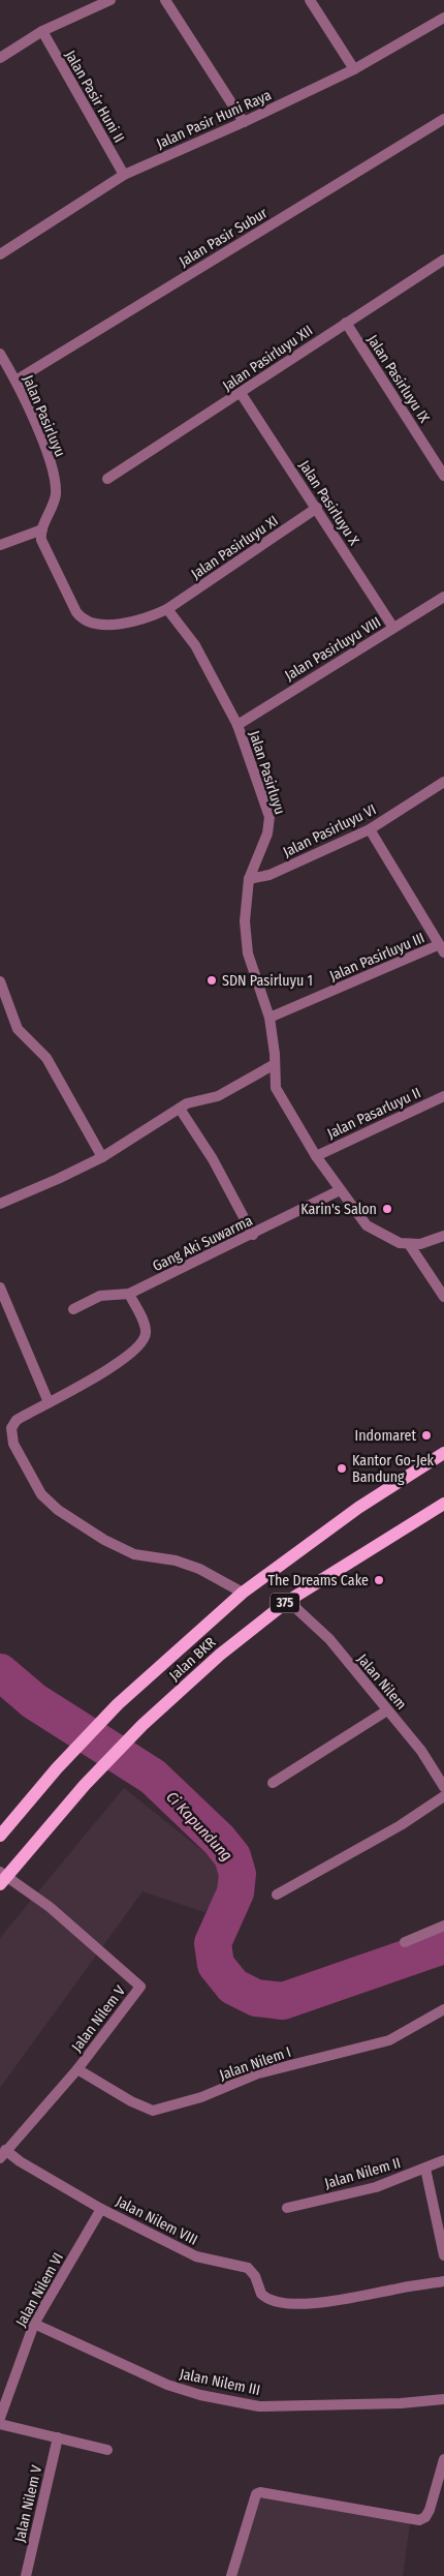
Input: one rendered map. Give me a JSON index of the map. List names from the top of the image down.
{
  "streets": {
    "main road": ["375", "Jalan BKR"],
    "street": [
      "Jalan Pasir Huni II",
      "Jalan Pasir Huni Raya",
      "Jalan Pasir Subur",
      "Jalan Pasirluyu XII",
      "Jalan Pasirluyu IX",
      "Jalan Pasirluyu",
      "Jalan Pasirluyu X",
      "Jalan Pasirluyu XI",
      "Jalan Pasirluyu VIII",
      "Jalan Pasirluyu VI",
      "Jalan Pasirluyu III",
      "Jalan Pasarluyu II",
      "Gang Aki Suwarma",
      "Jalan Nilem",
      "Jalan Nilem V",
      "Jalan Nilem I",
      "Jalan Nilem II",
      "Jalan Nilem VIII",
      "Jalan Nilem VI",
      "Jalan Nilem III"
    ]
  },
  "crossings": [
    ["Jalan Pasir Huni II", "Jalan Pasir Huni Raya"],
    ["Jalan Pasir Subur", "Jalan Pasirluyu"],
    ["Jalan Pasirluyu XII", "Jalan Pasirluyu IX"],
    ["Jalan Pasirluyu XII", "Jalan Pasirluyu X"],
    ["Jalan Pasirluyu", "Jalan Pasirluyu XI"],
    ["Jalan Pasirluyu", "Jalan Pasirluyu VIII"],
    ["Jalan Pasirluyu", "Jalan Pasirluyu VI"],
    ["Jalan Pasirluyu", "Jalan Pasirluyu III"],
    ["Jalan Pasirluyu", "Jalan Pasarluyu II"],
    ["Jalan Pasirluyu", "Gang Aki Suwarma"],
    ["Jalan Pasirluyu X", "Jalan Pasirluyu XI"],
    ["Jalan Pasirluyu X", "Jalan Pasirluyu VIII"],
    ["Jalan BKR", "Jalan Nilem"],
    ["Jalan BKR", "Jalan Nilem V"],
    ["Jalan Nilem V", "Jalan Nilem I"],
    ["Jalan Nilem V", "Jalan Nilem VIII"],
    ["Jalan Nilem VIII", "Jalan Nilem VI"],
    ["Jalan Nilem VI", "Jalan Nilem III"]
  ],
  "water": ["Ci Kapundung"],
  "places": [
    "SDN Pasirluyu 1",
    "Karin's Salon",
    "Indomaret",
    "Kantor Go-Jek Bandung",
    "The Dreams Cake"
  ]
}
